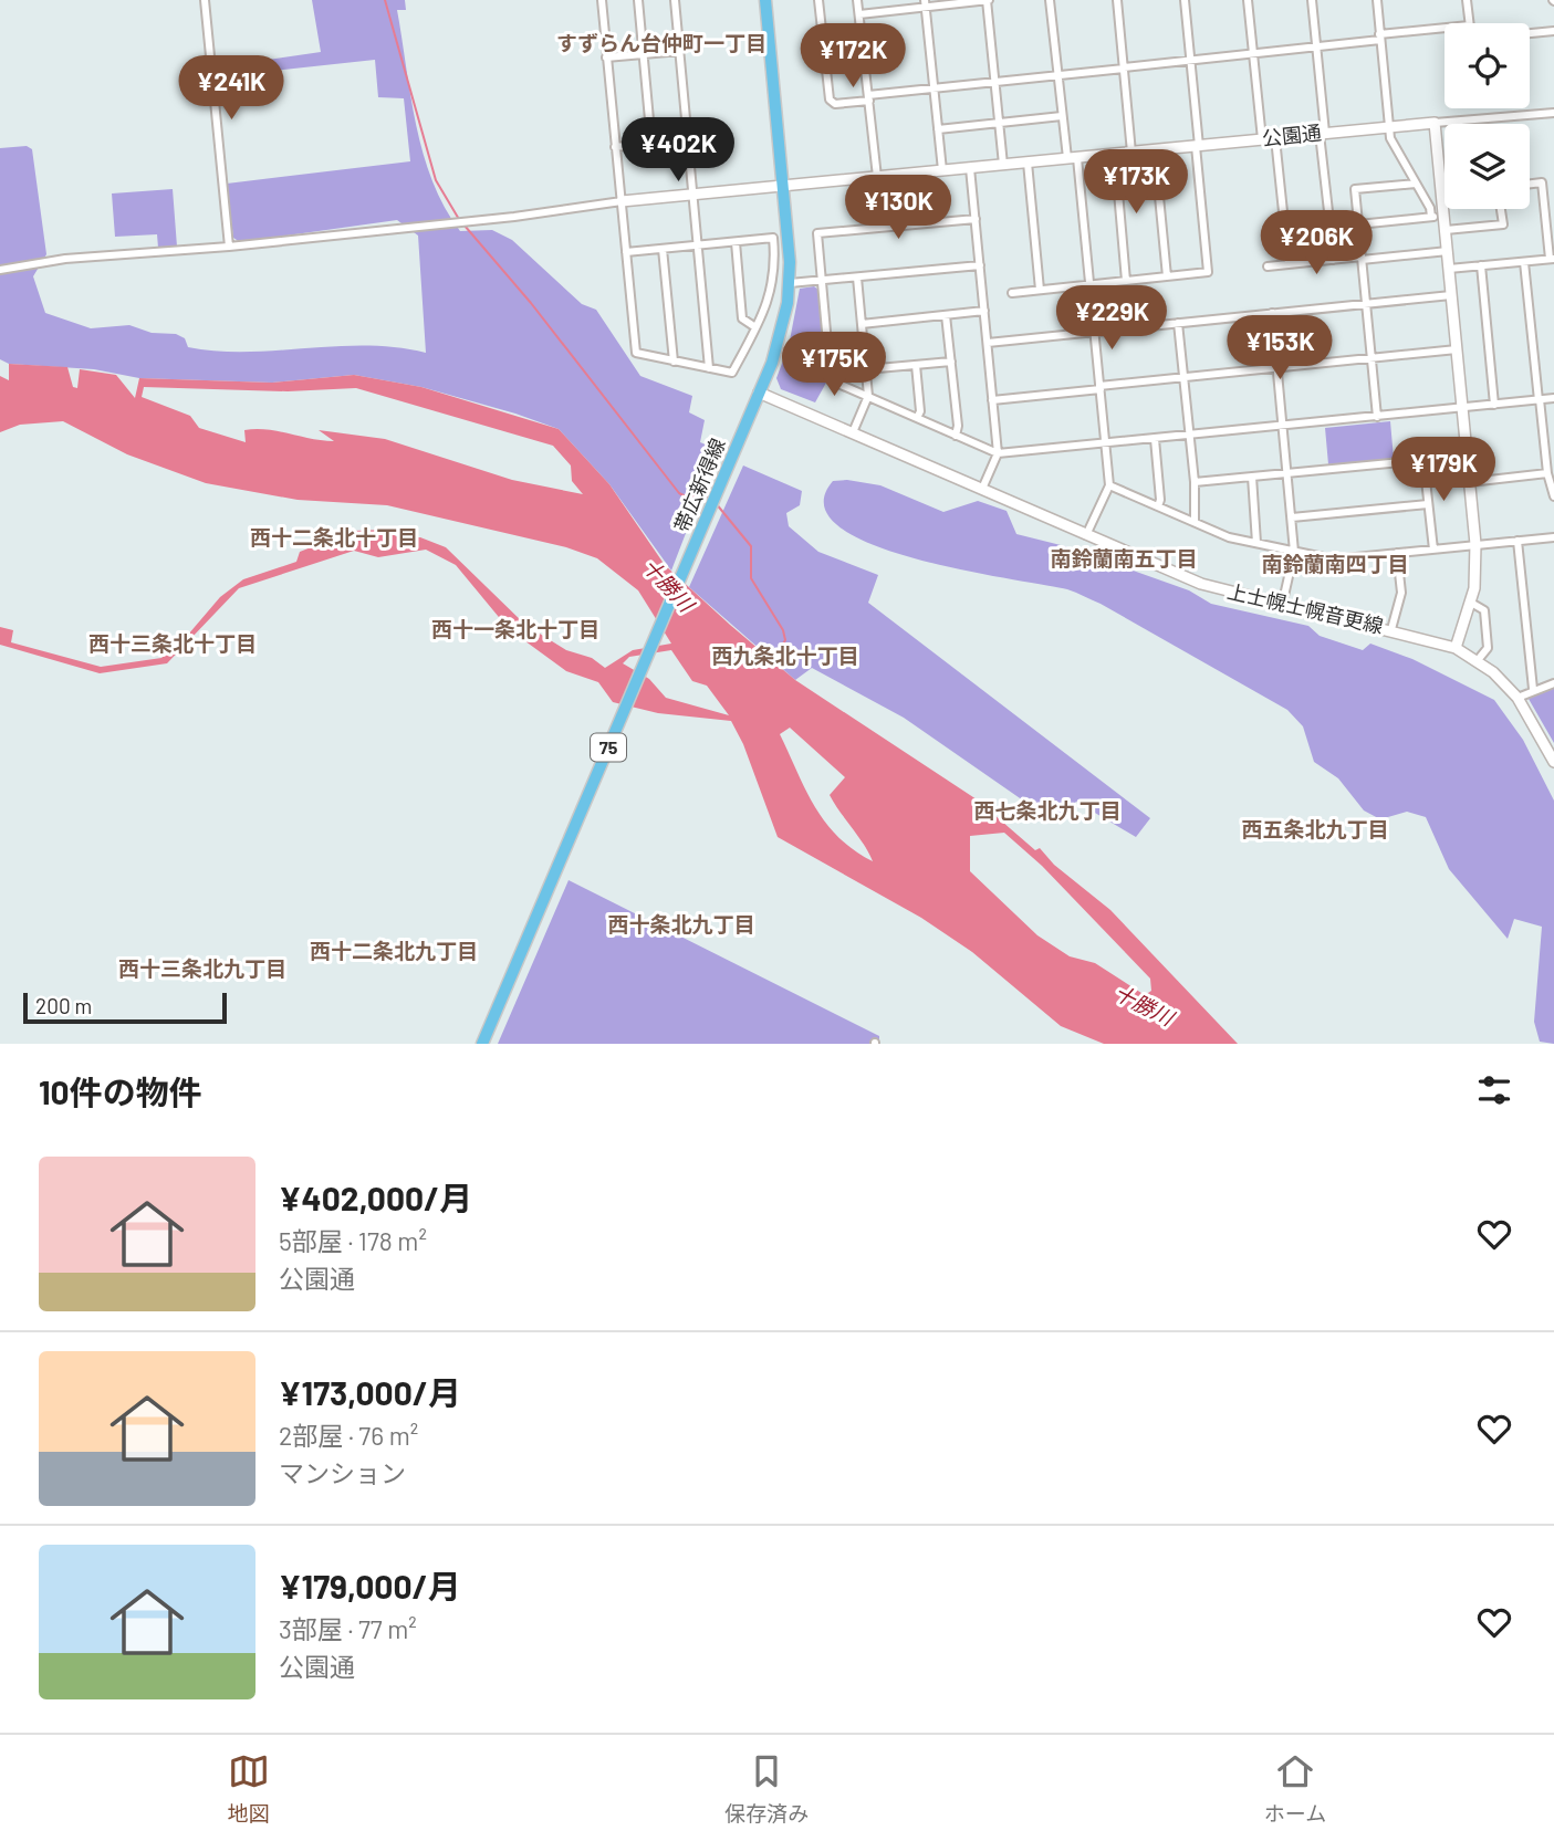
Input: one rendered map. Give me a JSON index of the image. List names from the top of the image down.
{
  "streets": {
    "main road": ["帯広新得線", "75"],
    "street": ["公園通", "上士幌士幌音更線"]
  },
  "crossings": [
    ["公園通", "帯広新得線"],
    ["帯広新得線", "上士幌士幌音更線"]
  ],
  "districts": [
    "すずらん台仲町一丁目",
    "西十二条北十丁目",
    "南鈴蘭南五丁目",
    "南鈴蘭南四丁目",
    "西十一条北十丁目",
    "西十三条北十丁目",
    "西九条北十丁目",
    "西七条北九丁目",
    "西五条北九丁目",
    "西十条北九丁目",
    "西十二条北九丁目",
    "西十三条北九丁目"
  ],
  "water": ["十勝川"],
  "scale_bar": "200 m",
  "page": {
    "price": [
      "¥172K",
      "¥241K",
      "¥402K",
      "¥173K",
      "¥130K",
      "¥206K",
      "¥229K",
      "¥153K",
      "¥175K",
      "¥179K"
    ],
    "scale": "200 m",
    "heading": "10件の物件",
    "list": [
      {
        "name": "¥402,000/月",
        "note": "5部屋 · 178 m² · 公園通"
      },
      {
        "name": "¥173,000/月",
        "note": "2部屋 · 76 m² · マンション"
      },
      {
        "name": "¥179,000/月",
        "note": "3部屋 · 77 m² · 公園通"
      }
    ],
    "tabs": ["地図", "保存済み", "ホーム"]
  }
}
